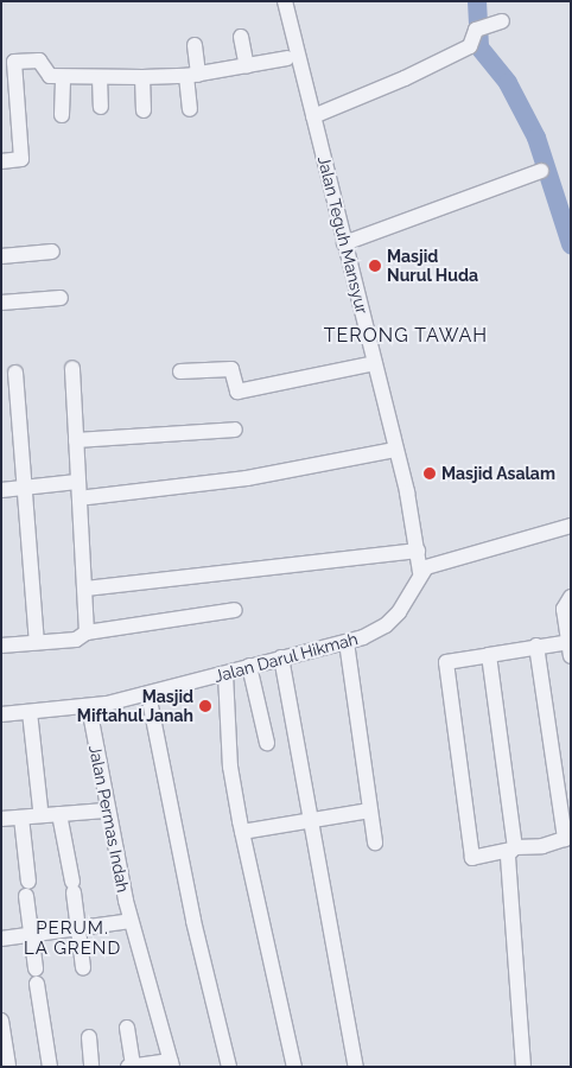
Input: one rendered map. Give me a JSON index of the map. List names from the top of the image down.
{
  "streets": {
    "street": ["Jalan Teguh Mansyur", "Jalan Darul Hikmah", "Jalan Permas Indah"]
  },
  "crossings": [
    ["Jalan Teguh Mansyur", "Jalan Darul Hikmah"],
    ["Jalan Darul Hikmah", "Jalan Permas Indah"]
  ],
  "districts": ["TERONG TAWAH", "PERUM. LA GREND"],
  "places": ["Masjid Nurul Huda", "Masjid Asalam", "Masjid Miftahul Janah"]
}
